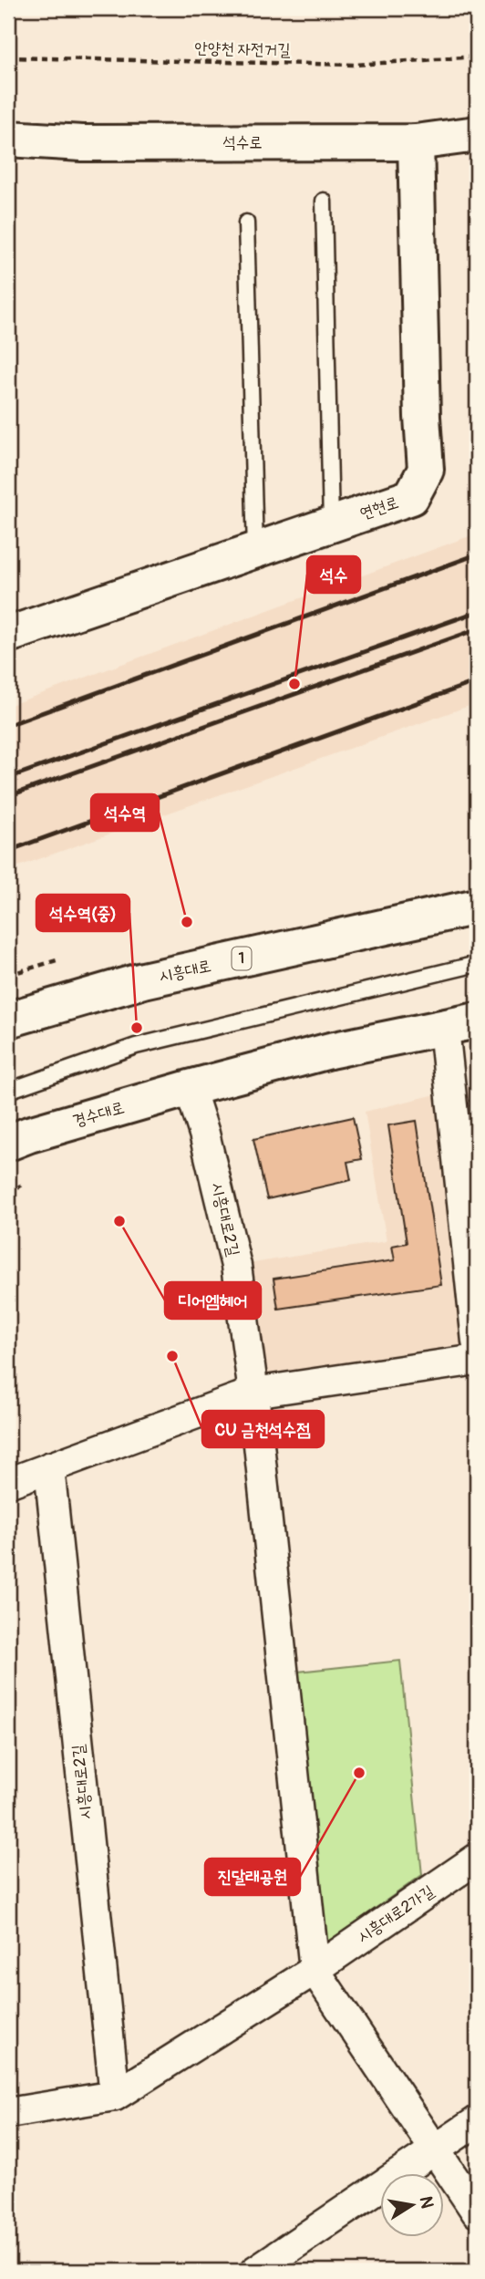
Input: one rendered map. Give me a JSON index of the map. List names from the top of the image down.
{
  "streets": {
    "street": [
      "석수로",
      "연현로",
      "1",
      "시흥대로",
      "경수대로",
      "시흥대로2길",
      "시흥대로2가길"
    ],
    "path": ["안양천 자전거길"]
  },
  "crossings": [
    ["석수로", "연현로"],
    ["경수대로", "시흥대로2길"],
    ["시흥대로2길", "시흥대로2가길"]
  ],
  "places": [
    "석수",
    "석수역",
    "석수역(중)",
    "디어엠헤어",
    "CU 금천석수점",
    "진달래공원"
  ],
  "north": "right"
}
